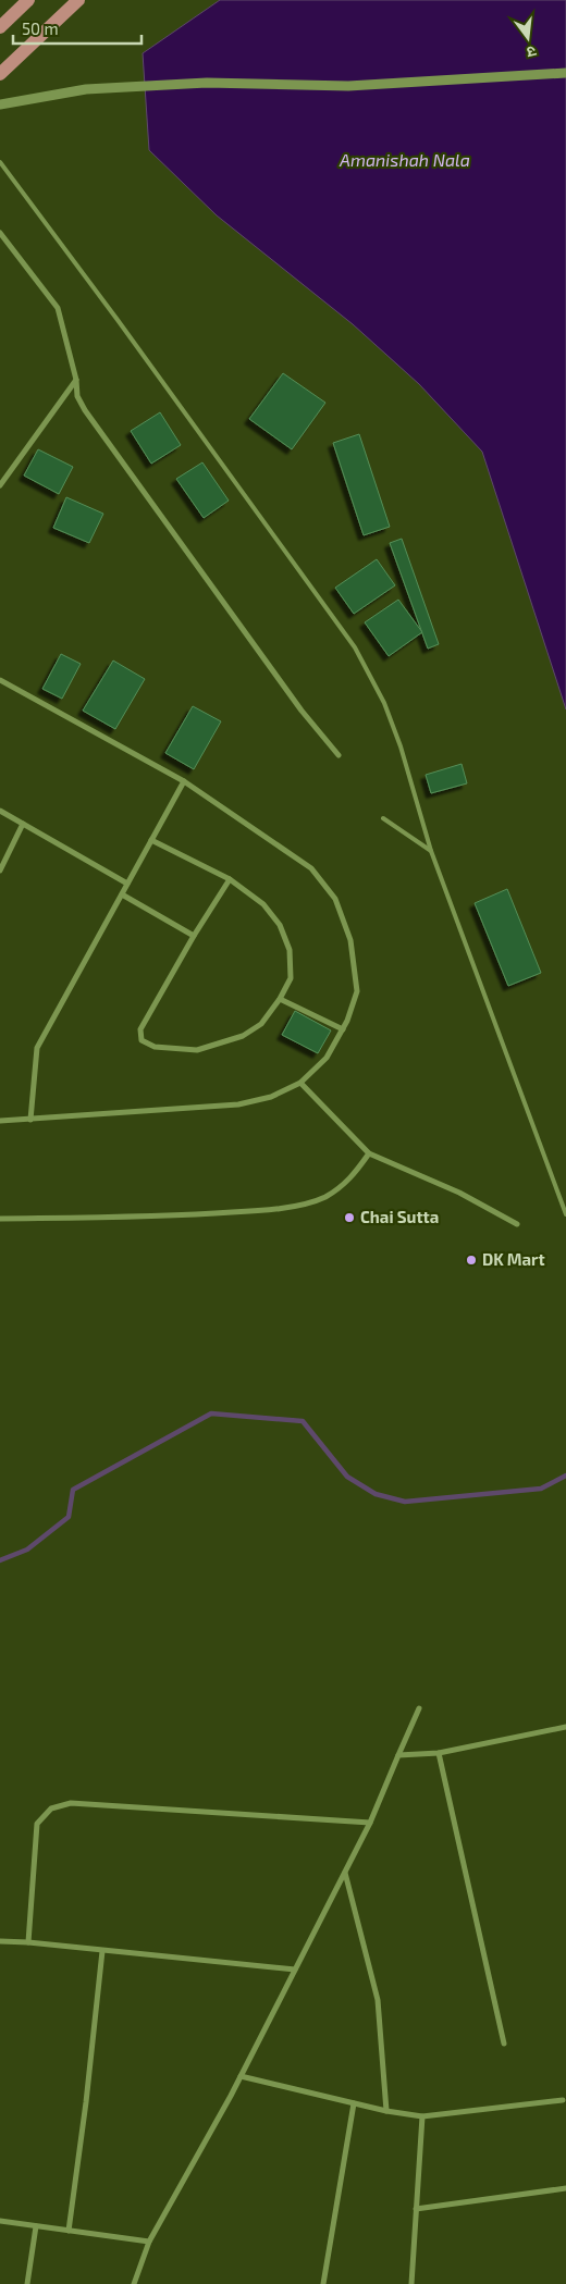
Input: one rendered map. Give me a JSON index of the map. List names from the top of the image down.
{
  "water": ["Amanishah Nala"],
  "places": ["Chai Sutta", "DK Mart"],
  "scale_bar": "50 m",
  "north": "bottom"
}
